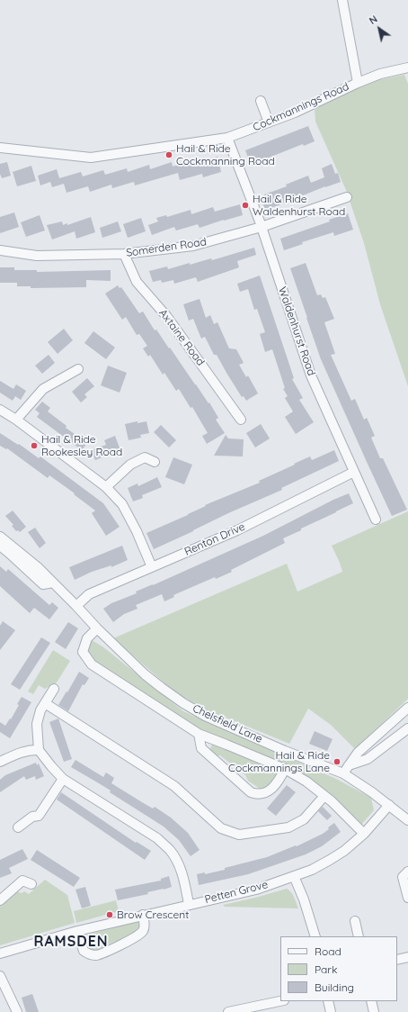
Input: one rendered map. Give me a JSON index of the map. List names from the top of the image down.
{
  "streets": {
    "street": [
      "Cockmannings Road",
      "Somerden Road",
      "Waldenhurst Road",
      "Axtaine Road",
      "Renton Drive",
      "Chelsfield Lane",
      "Petten Grove"
    ]
  },
  "crossings": [
    ["Cockmannings Road", "Waldenhurst Road"],
    ["Somerden Road", "Waldenhurst Road"],
    ["Somerden Road", "Axtaine Road"],
    ["Waldenhurst Road", "Renton Drive"],
    ["Renton Drive", "Chelsfield Lane"],
    ["Chelsfield Lane", "Petten Grove"]
  ],
  "districts": ["RAMSDEN"],
  "places": [
    "Hail & Ride Cockmanning Road",
    "Hail & Ride Waldenhurst Road",
    "Hail & Ride Rookesley Road",
    "Hail & Ride Cockmannings Lane",
    "Brow Crescent"
  ],
  "legend": ["Road", "Park", "Building"],
  "north": "top left"
}
